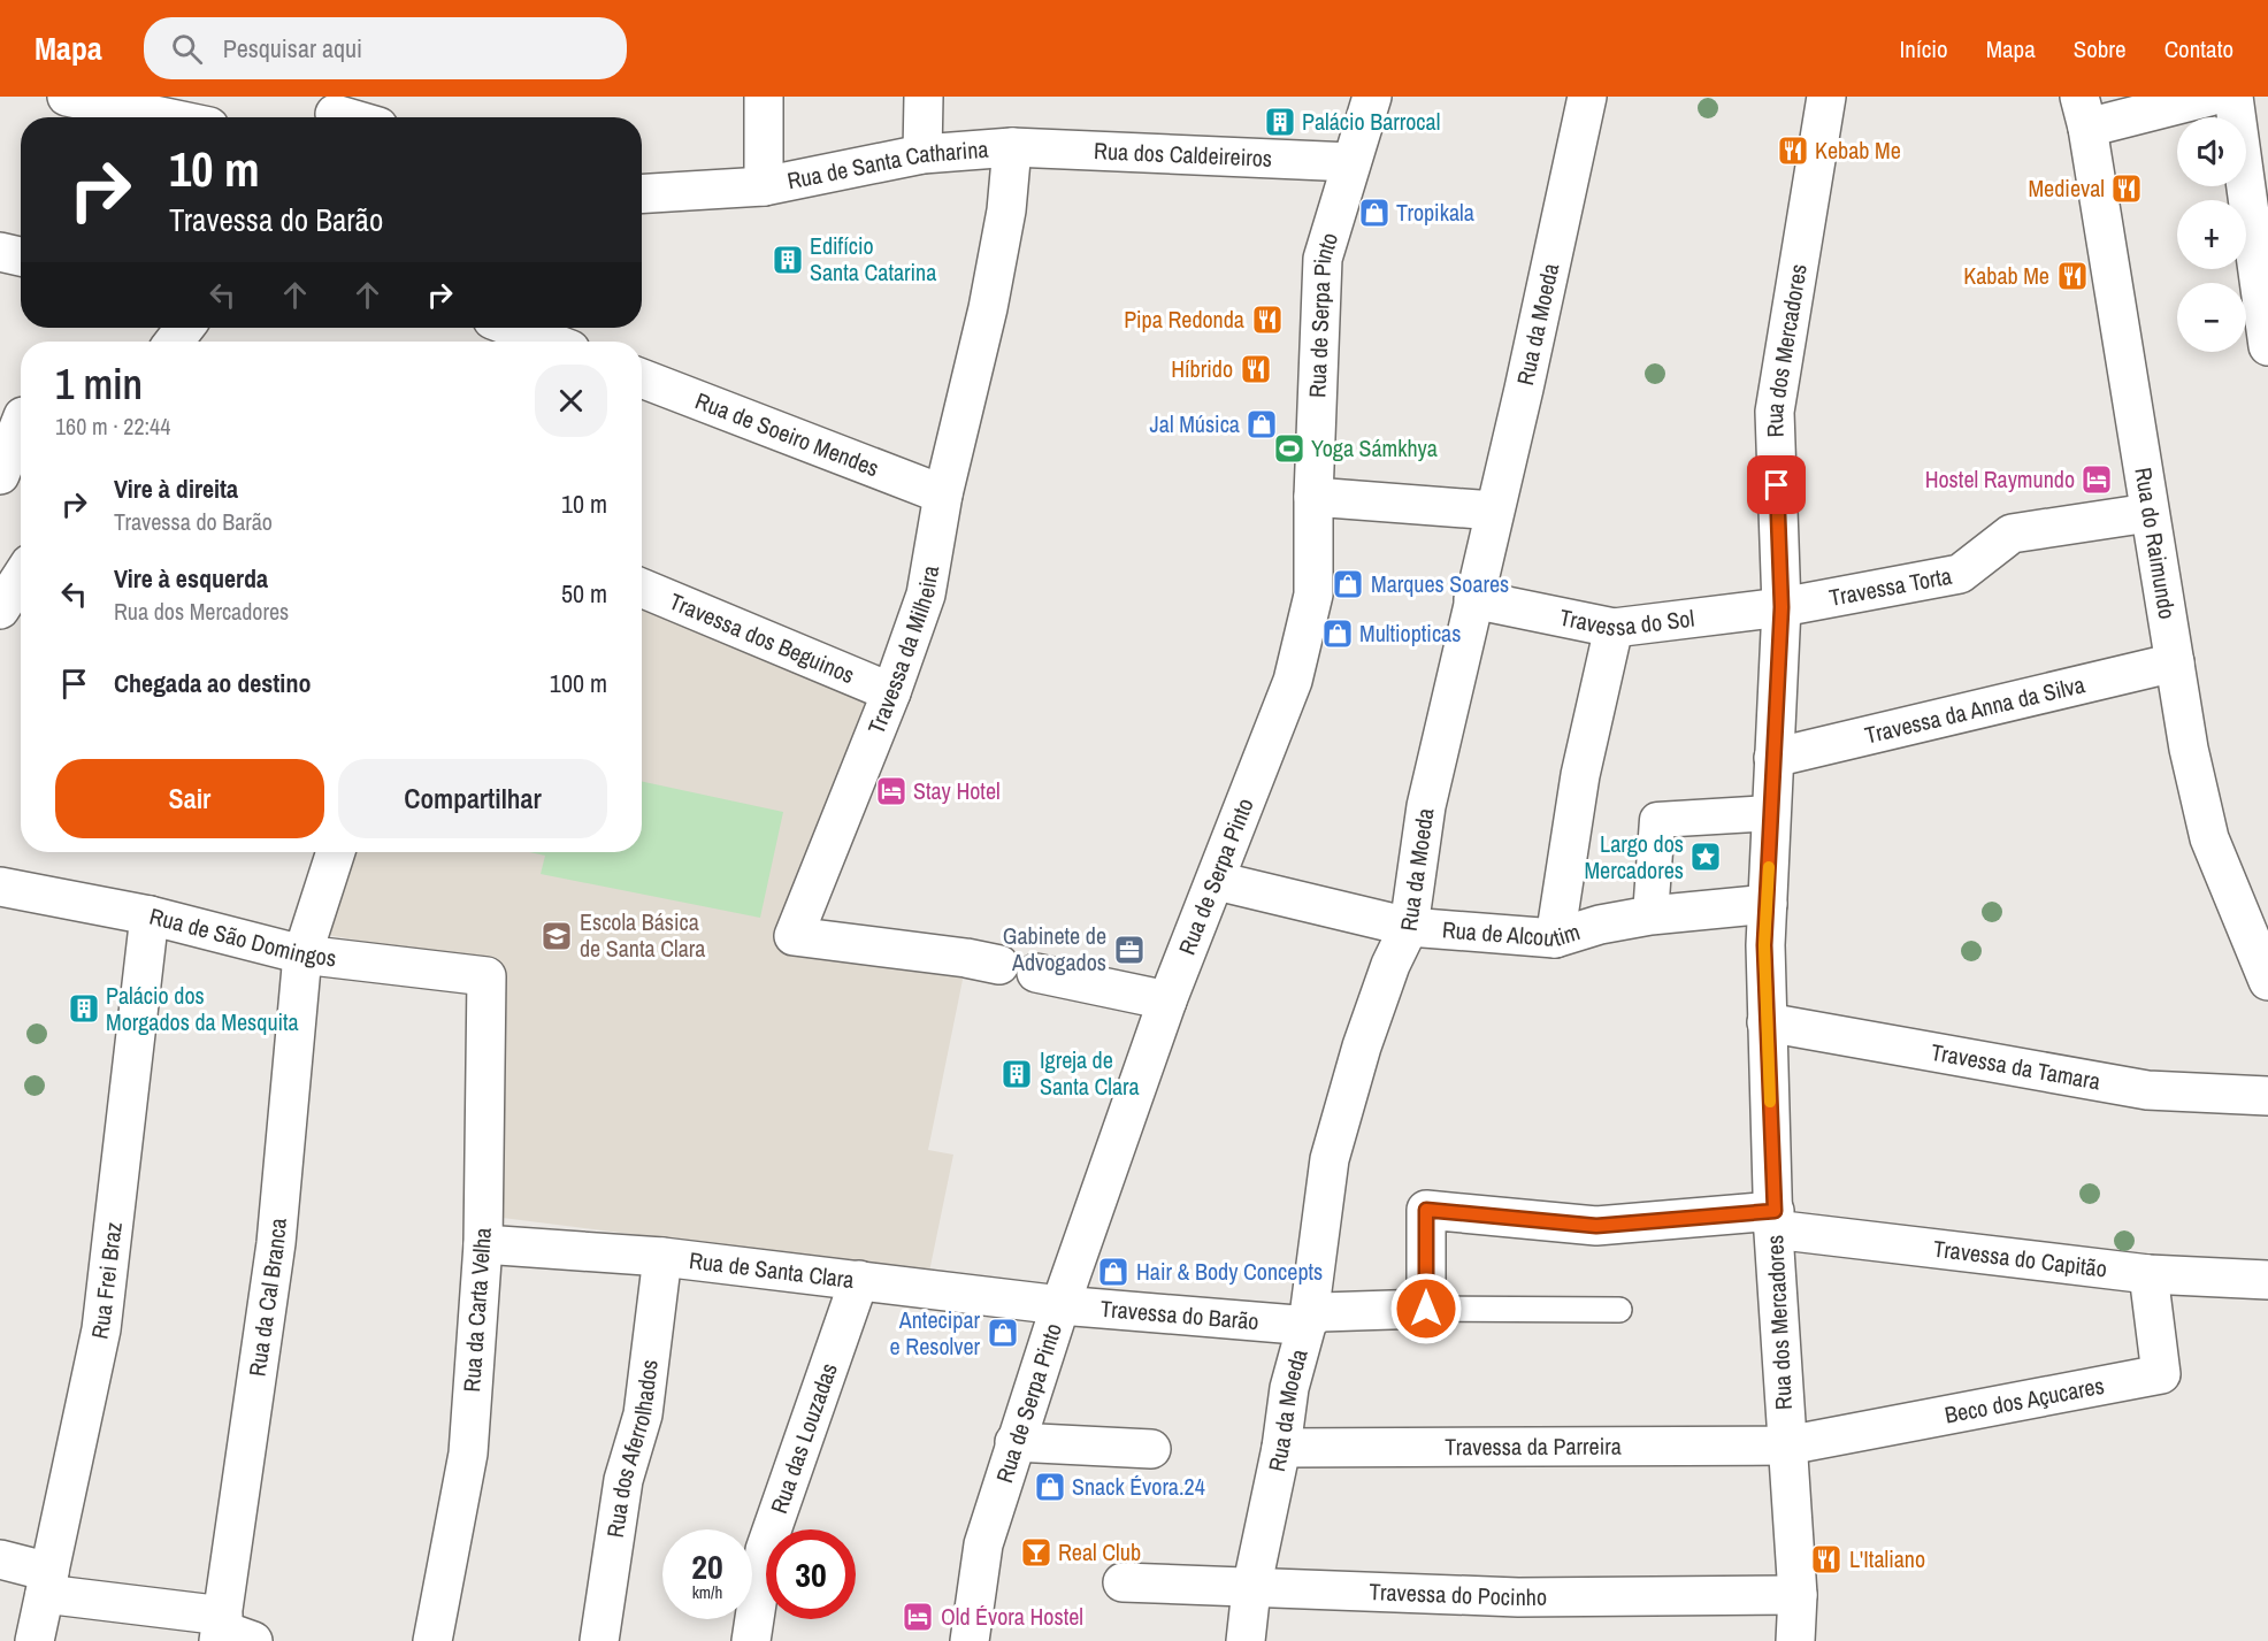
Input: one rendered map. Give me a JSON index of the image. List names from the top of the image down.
{
  "streets": {
    "street": [
      "Rua dos Caldeireiros",
      "Rua de Santa Catharina",
      "Rua de Serpa Pinto",
      "Rua da Moeda",
      "Rua dos Mercadores",
      "Rua de Soeiro Mendes",
      "Rua do Raimundo",
      "Travessa Torta",
      "Travessa do Sol",
      "Travessa dos Beguinos",
      "Travessa da Milheira",
      "Travessa da Anna da Silva",
      "Rua de Alcoutim",
      "Rua de São Domingos",
      "Travessa da Tamara",
      "Travessa do Capitão",
      "Rua de Santa Clara",
      "Rua Frei Braz",
      "Rua da Cal Branca",
      "Rua da Carta Velha",
      "Travessa do Barão",
      "Beco dos Açucares",
      "Rua das Louzadas",
      "Travessa da Parreira",
      "Rua dos Aferrolhados",
      "Travessa do Pocinho"
    ]
  },
  "crossings": [
    ["Rua dos Caldeireiros", "Rua de Santa Catharina"],
    ["Rua dos Caldeireiros", "Rua de Serpa Pinto"],
    ["Rua dos Caldeireiros", "Travessa da Milheira"],
    ["Rua de Santa Catharina", "Travessa da Milheira"],
    ["Rua de Serpa Pinto", "Rua de Alcoutim"],
    ["Rua de Serpa Pinto", "Rua de Santa Clara"],
    ["Rua de Serpa Pinto", "Travessa do Barão"],
    ["Rua da Moeda", "Travessa do Sol"],
    ["Rua da Moeda", "Rua de Alcoutim"],
    ["Rua da Moeda", "Travessa do Barão"],
    ["Rua da Moeda", "Travessa da Parreira"],
    ["Rua da Moeda", "Travessa do Pocinho"],
    ["Rua dos Mercadores", "Travessa Torta"],
    ["Rua dos Mercadores", "Travessa do Sol"],
    ["Rua dos Mercadores", "Travessa da Anna da Silva"],
    ["Rua dos Mercadores", "Rua de Alcoutim"],
    ["Rua dos Mercadores", "Travessa da Tamara"],
    ["Rua dos Mercadores", "Travessa do Capitão"],
    ["Rua dos Mercadores", "Beco dos Açucares"],
    ["Rua dos Mercadores", "Travessa da Parreira"],
    ["Rua dos Mercadores", "Travessa do Pocinho"],
    ["Rua de Soeiro Mendes", "Travessa da Milheira"],
    ["Rua do Raimundo", "Travessa Torta"],
    ["Rua do Raimundo", "Travessa da Anna da Silva"],
    ["Travessa Torta", "Travessa do Sol"],
    ["Travessa dos Beguinos", "Travessa da Milheira"],
    ["Rua de São Domingos", "Rua Frei Braz"],
    ["Rua de São Domingos", "Rua da Cal Branca"],
    ["Rua de São Domingos", "Rua da Carta Velha"],
    ["Travessa do Capitão", "Beco dos Açucares"],
    ["Rua de Santa Clara", "Rua da Carta Velha"],
    ["Rua de Santa Clara", "Travessa do Barão"],
    ["Rua de Santa Clara", "Rua das Louzadas"],
    ["Rua de Santa Clara", "Rua dos Aferrolhados"],
    ["Beco dos Açucares", "Travessa da Parreira"]
  ],
  "places": {
    "building": [
      "Palácio Barrocal",
      "Edifício Santa Catarina",
      "Palácio dos Morgados da Mesquita",
      "Igreja de Santa Clara"
    ],
    "restaurant": [
      "Kebab Me",
      "Medieval",
      "Kabab Me",
      "Pipa Redonda",
      "Híbrido",
      "L'Italiano"
    ],
    "shop": [
      "Tropikala",
      "Jal Música",
      "Marques Soares",
      "Multiopticas",
      "Hair & Body Concepts",
      "Antecipar e Resolver",
      "Snack Évora.24"
    ],
    "sports": ["Yoga Sámkhya"],
    "hotel": ["Hostel Raymundo", "Stay Hotel", "Old Évora Hostel"],
    "place": ["Largo dos Mercadores"],
    "school or university": ["Escola Básica de Santa Clara"],
    "office": ["Gabinete de Advogados"],
    "bar": ["Real Club"]
  },
  "page": {
    "header": "Mapa",
    "search": "Pesquisar aqui",
    "nav": [
      "Início",
      "Mapa",
      "Sobre",
      "Contato"
    ],
    "map_buttons": ["+", "−"],
    "turn": ["10 m", "Travessa do Barão"],
    "heading": ["1 min", "160 m · 22:44"],
    "list": [
      {
        "name": "Vire à direita",
        "note": "Travessa do Barão",
        "value": "10 m"
      },
      {
        "name": "Vire à esquerda",
        "note": "Rua dos Mercadores",
        "value": "50 m"
      },
      {
        "name": "Chegada ao destino",
        "value": "100 m"
      }
    ],
    "buttons": ["Sair", "Compartilhar"],
    "speed": "20 km/h",
    "limit": "30"
  }
}
